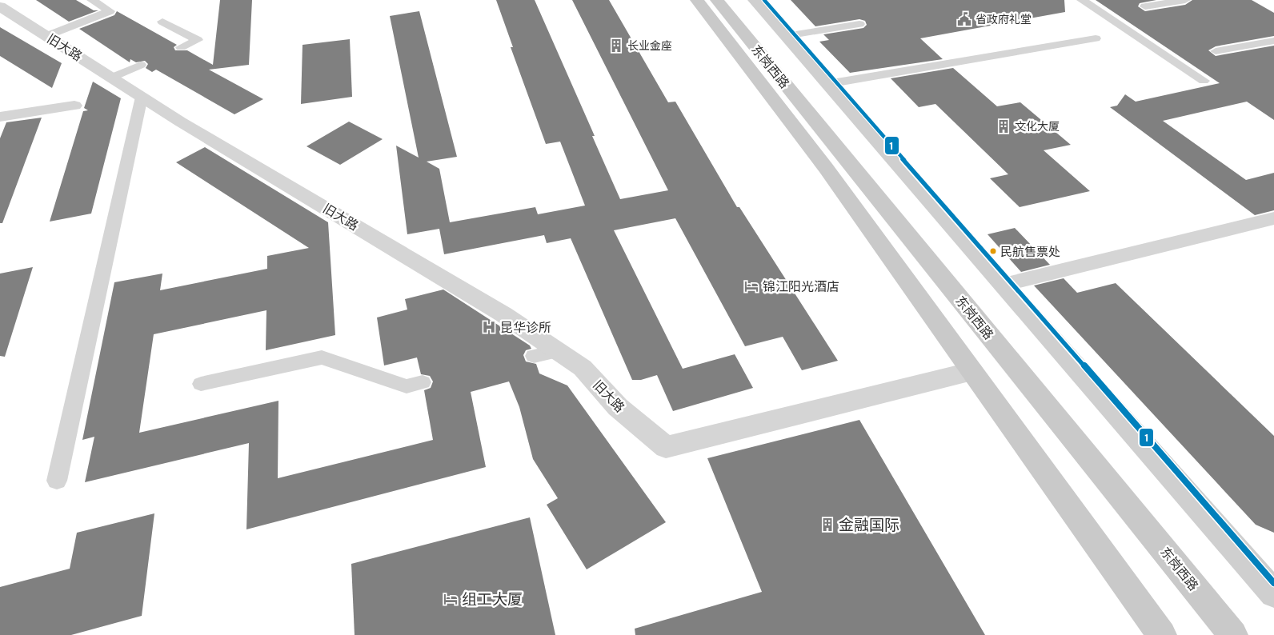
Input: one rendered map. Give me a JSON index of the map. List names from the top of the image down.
{
  "streets": {
    "main road": ["东岗西路"],
    "street": ["旧大路"]
  },
  "crossings": [
    ["旧大路", "东岗西路"]
  ],
  "places": {
    "public building": ["省政府礼堂"],
    "building": ["长业金座", "文化大厦", "金融国际"],
    "other": ["民航售票处"],
    "hotel": ["锦江阳光酒店", "组工大厦"],
    "hospital": ["昆华诊所"]
  },
  "lines": ["transit line 1"]
}
